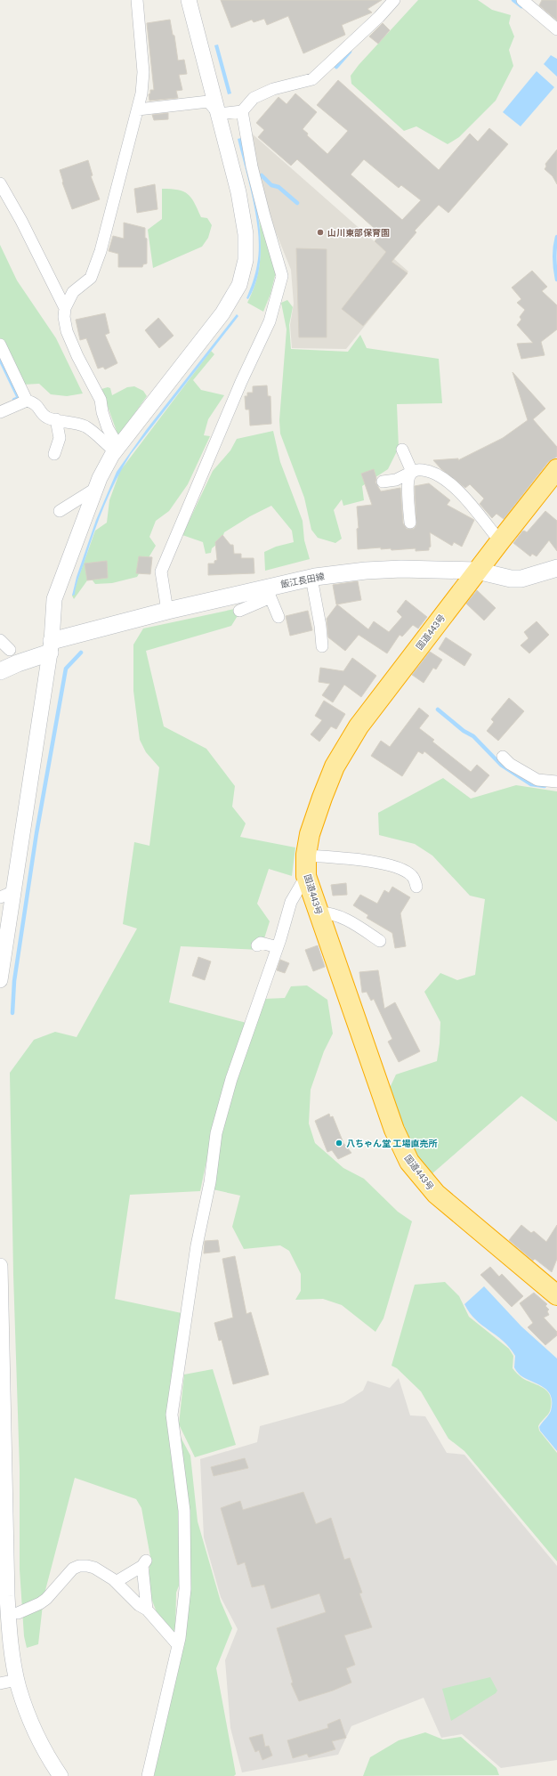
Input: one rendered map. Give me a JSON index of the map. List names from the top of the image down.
{
  "streets": {
    "highway": ["国道443号"],
    "main road": ["飯江長田線"]
  },
  "crossings": [
    ["飯江長田線", "国道443号"]
  ],
  "places": ["山川東部保育園", "八ちゃん堂 工場直売所"]
}
